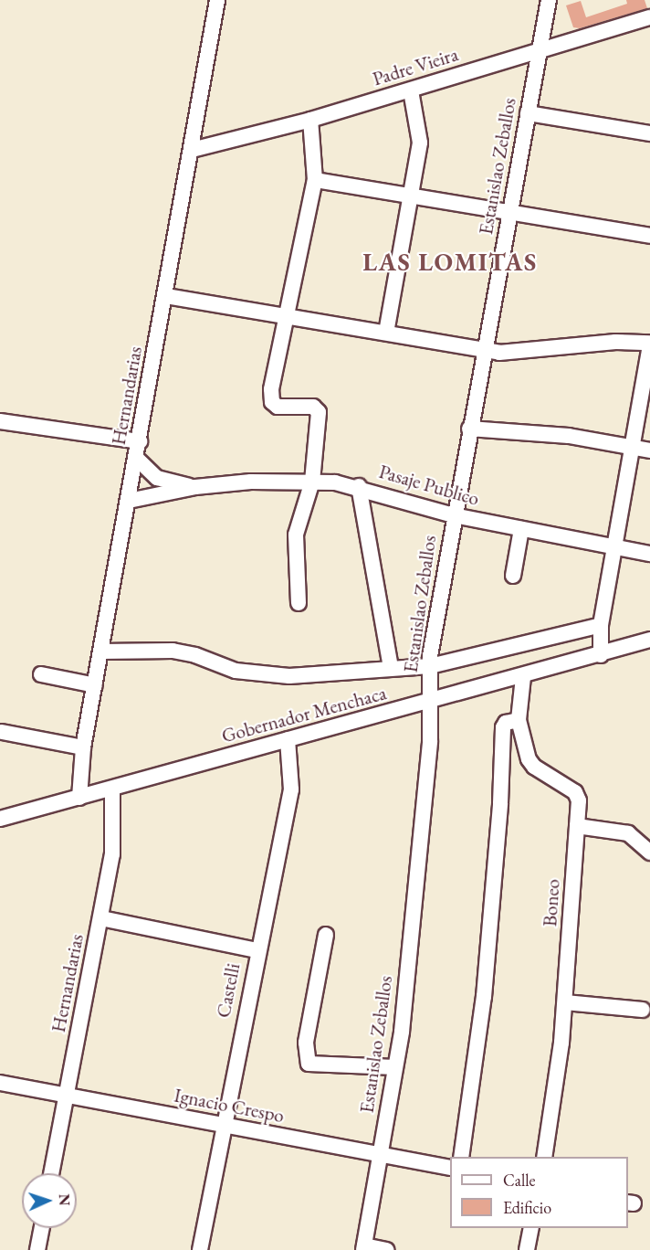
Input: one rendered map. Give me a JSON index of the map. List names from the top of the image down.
{
  "streets": {
    "street": [
      "Padre Vieira",
      "Estanislao Zeballos",
      "Hernandarias",
      "Pasaje Publico",
      "Gobernador Menchaca",
      "Boneo",
      "Castelli",
      "Ignacio Crespo"
    ]
  },
  "crossings": [
    ["Padre Vieira", "Estanislao Zeballos"],
    ["Padre Vieira", "Hernandarias"],
    ["Estanislao Zeballos", "Pasaje Publico"],
    ["Estanislao Zeballos", "Gobernador Menchaca"],
    ["Estanislao Zeballos", "Ignacio Crespo"],
    ["Hernandarias", "Pasaje Publico"],
    ["Hernandarias", "Gobernador Menchaca"],
    ["Hernandarias", "Ignacio Crespo"],
    ["Gobernador Menchaca", "Boneo"],
    ["Gobernador Menchaca", "Castelli"],
    ["Castelli", "Ignacio Crespo"]
  ],
  "districts": ["LAS LOMITAS"],
  "legend": ["Calle", "Edificio"],
  "north": "right"
}
